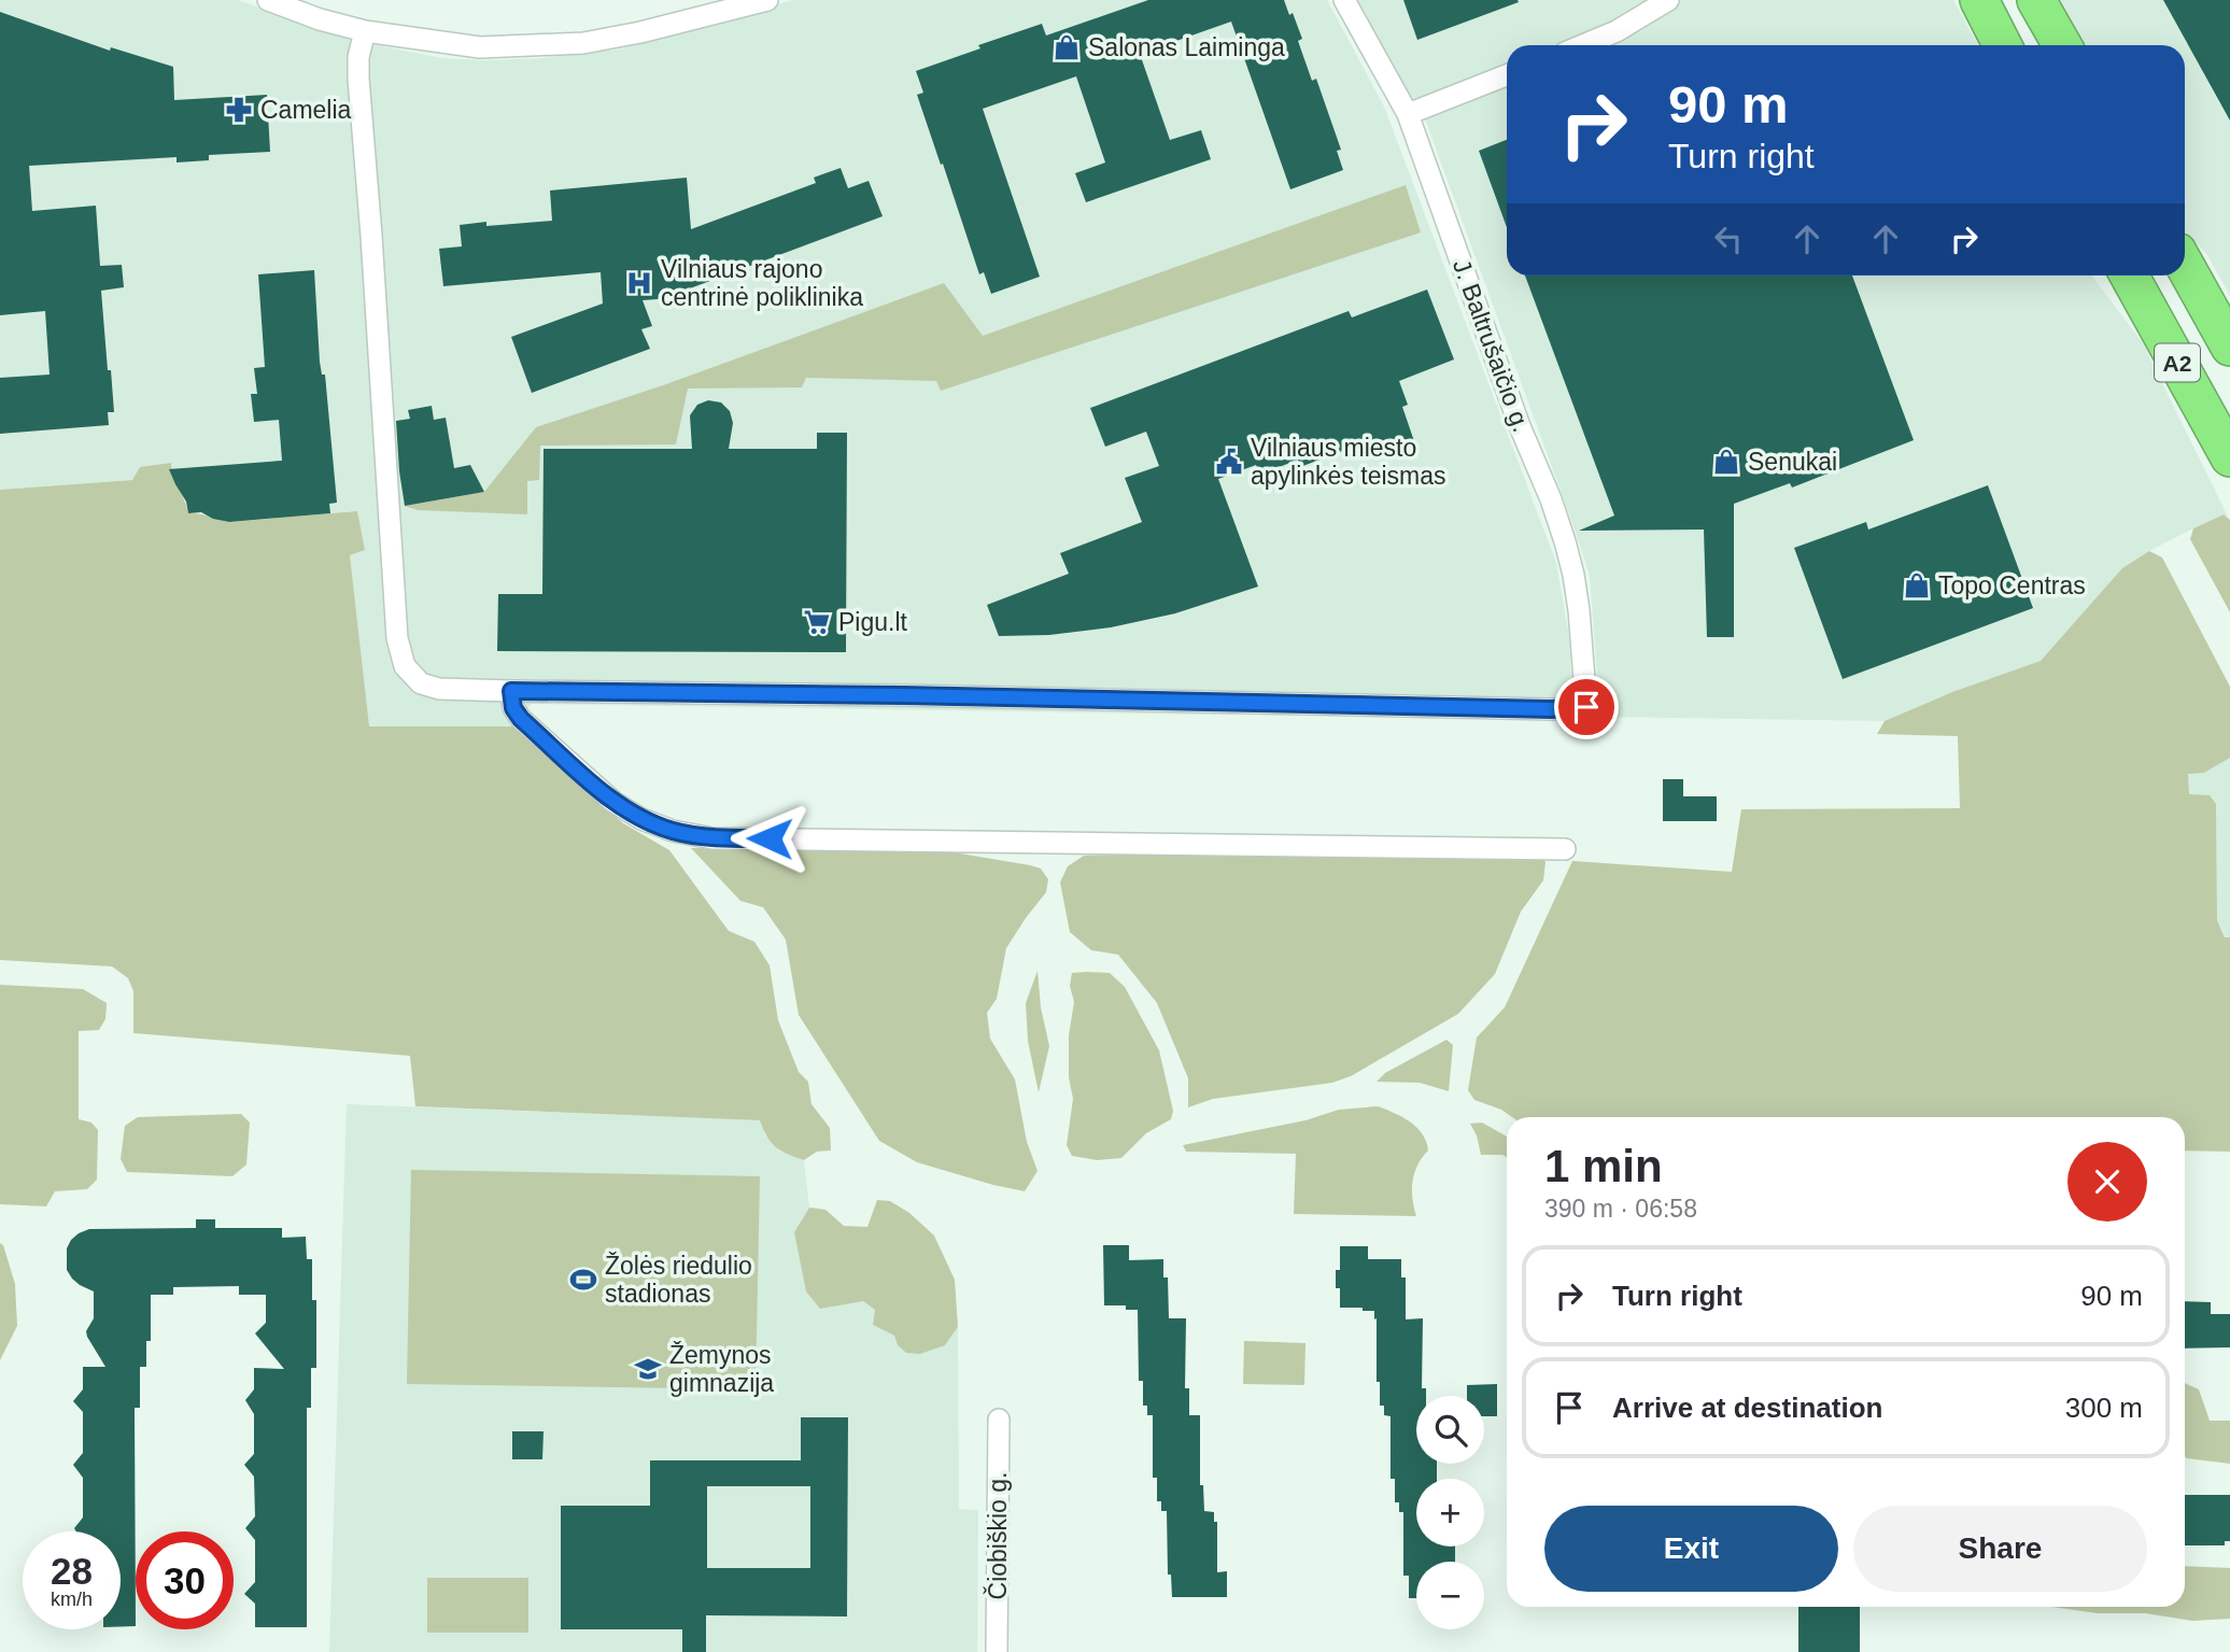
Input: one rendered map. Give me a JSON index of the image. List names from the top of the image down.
{
  "streets": {
    "highway": ["A2"],
    "street": ["J. Baltrušaičio g.", "Čiobiškio g."]
  },
  "places": {
    "shop": ["Salonas Laiminga", "Senukai", "Topo Centras"],
    "pharmacy": ["Camelia"],
    "hospital": ["Vilniaus rajono centrinė poliklinika"],
    "public building": ["Vilniaus miesto apylinkės teismas"],
    "supermarket": ["Pigu.lt"],
    "sports": ["Žolės riedulio stadionas"],
    "school or university": ["Žemynos gimnazija"]
  },
  "page": {
    "turn": ["90 m", "Turn right"],
    "heading": ["1 min", "390 m · 06:58"],
    "list": [
      {
        "name": "Turn right",
        "value": "90 m"
      },
      {
        "name": "Arrive at destination",
        "value": "300 m"
      }
    ],
    "map_buttons": ["+", "−"],
    "buttons": ["Exit", "Share"],
    "speed": "28 km/h",
    "limit": "30"
  }
}
